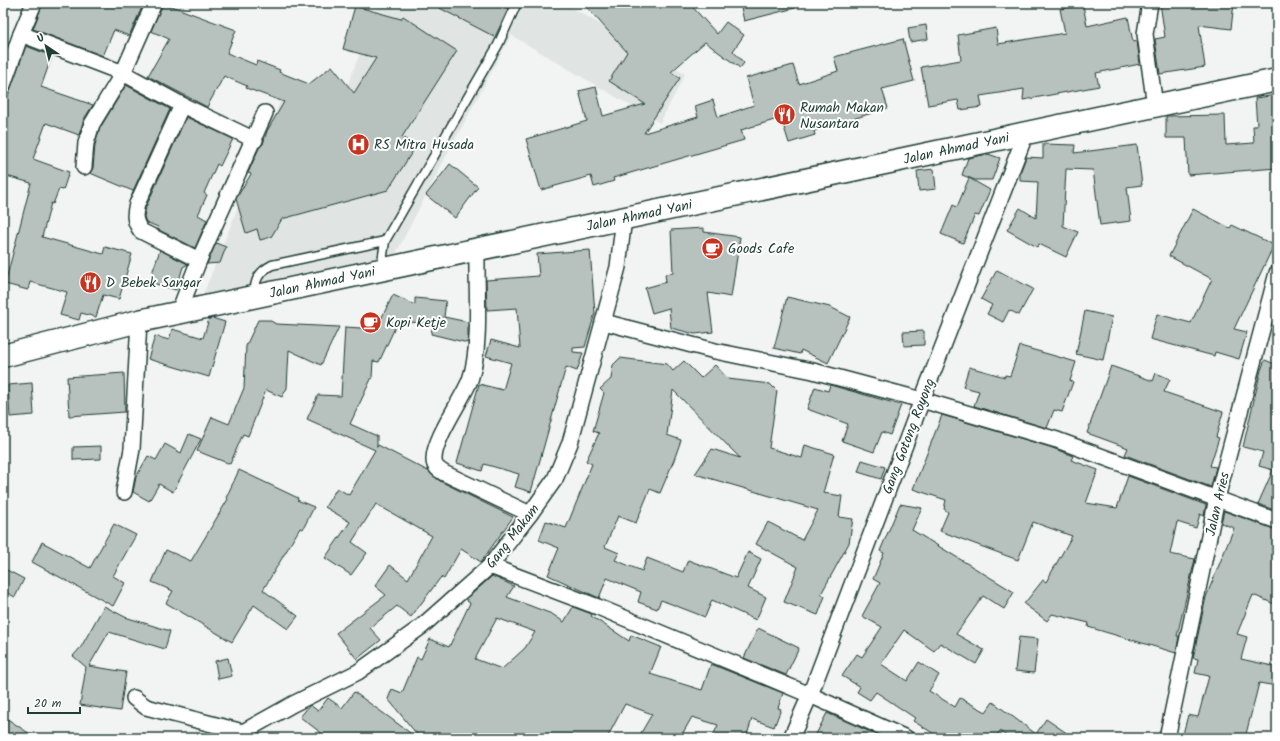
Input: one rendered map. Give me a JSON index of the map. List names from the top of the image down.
{
  "streets": {
    "highway": ["Jalan Ahmad Yani"],
    "street": ["Gang Gotong Royong", "Jalan Aries", "Gang Makam"]
  },
  "crossings": [
    ["Jalan Ahmad Yani", "Gang Gotong Royong"],
    ["Jalan Ahmad Yani", "Gang Makam"]
  ],
  "places": {
    "restaurant": ["Rumah Makan Nusantara", "D Bebek Sangar"],
    "hospital": ["RS Mitra Husada"],
    "cafe": ["Goods Cafe", "Kopi Ketje"]
  },
  "scale_bar": "20 m",
  "north": "top left"
}
